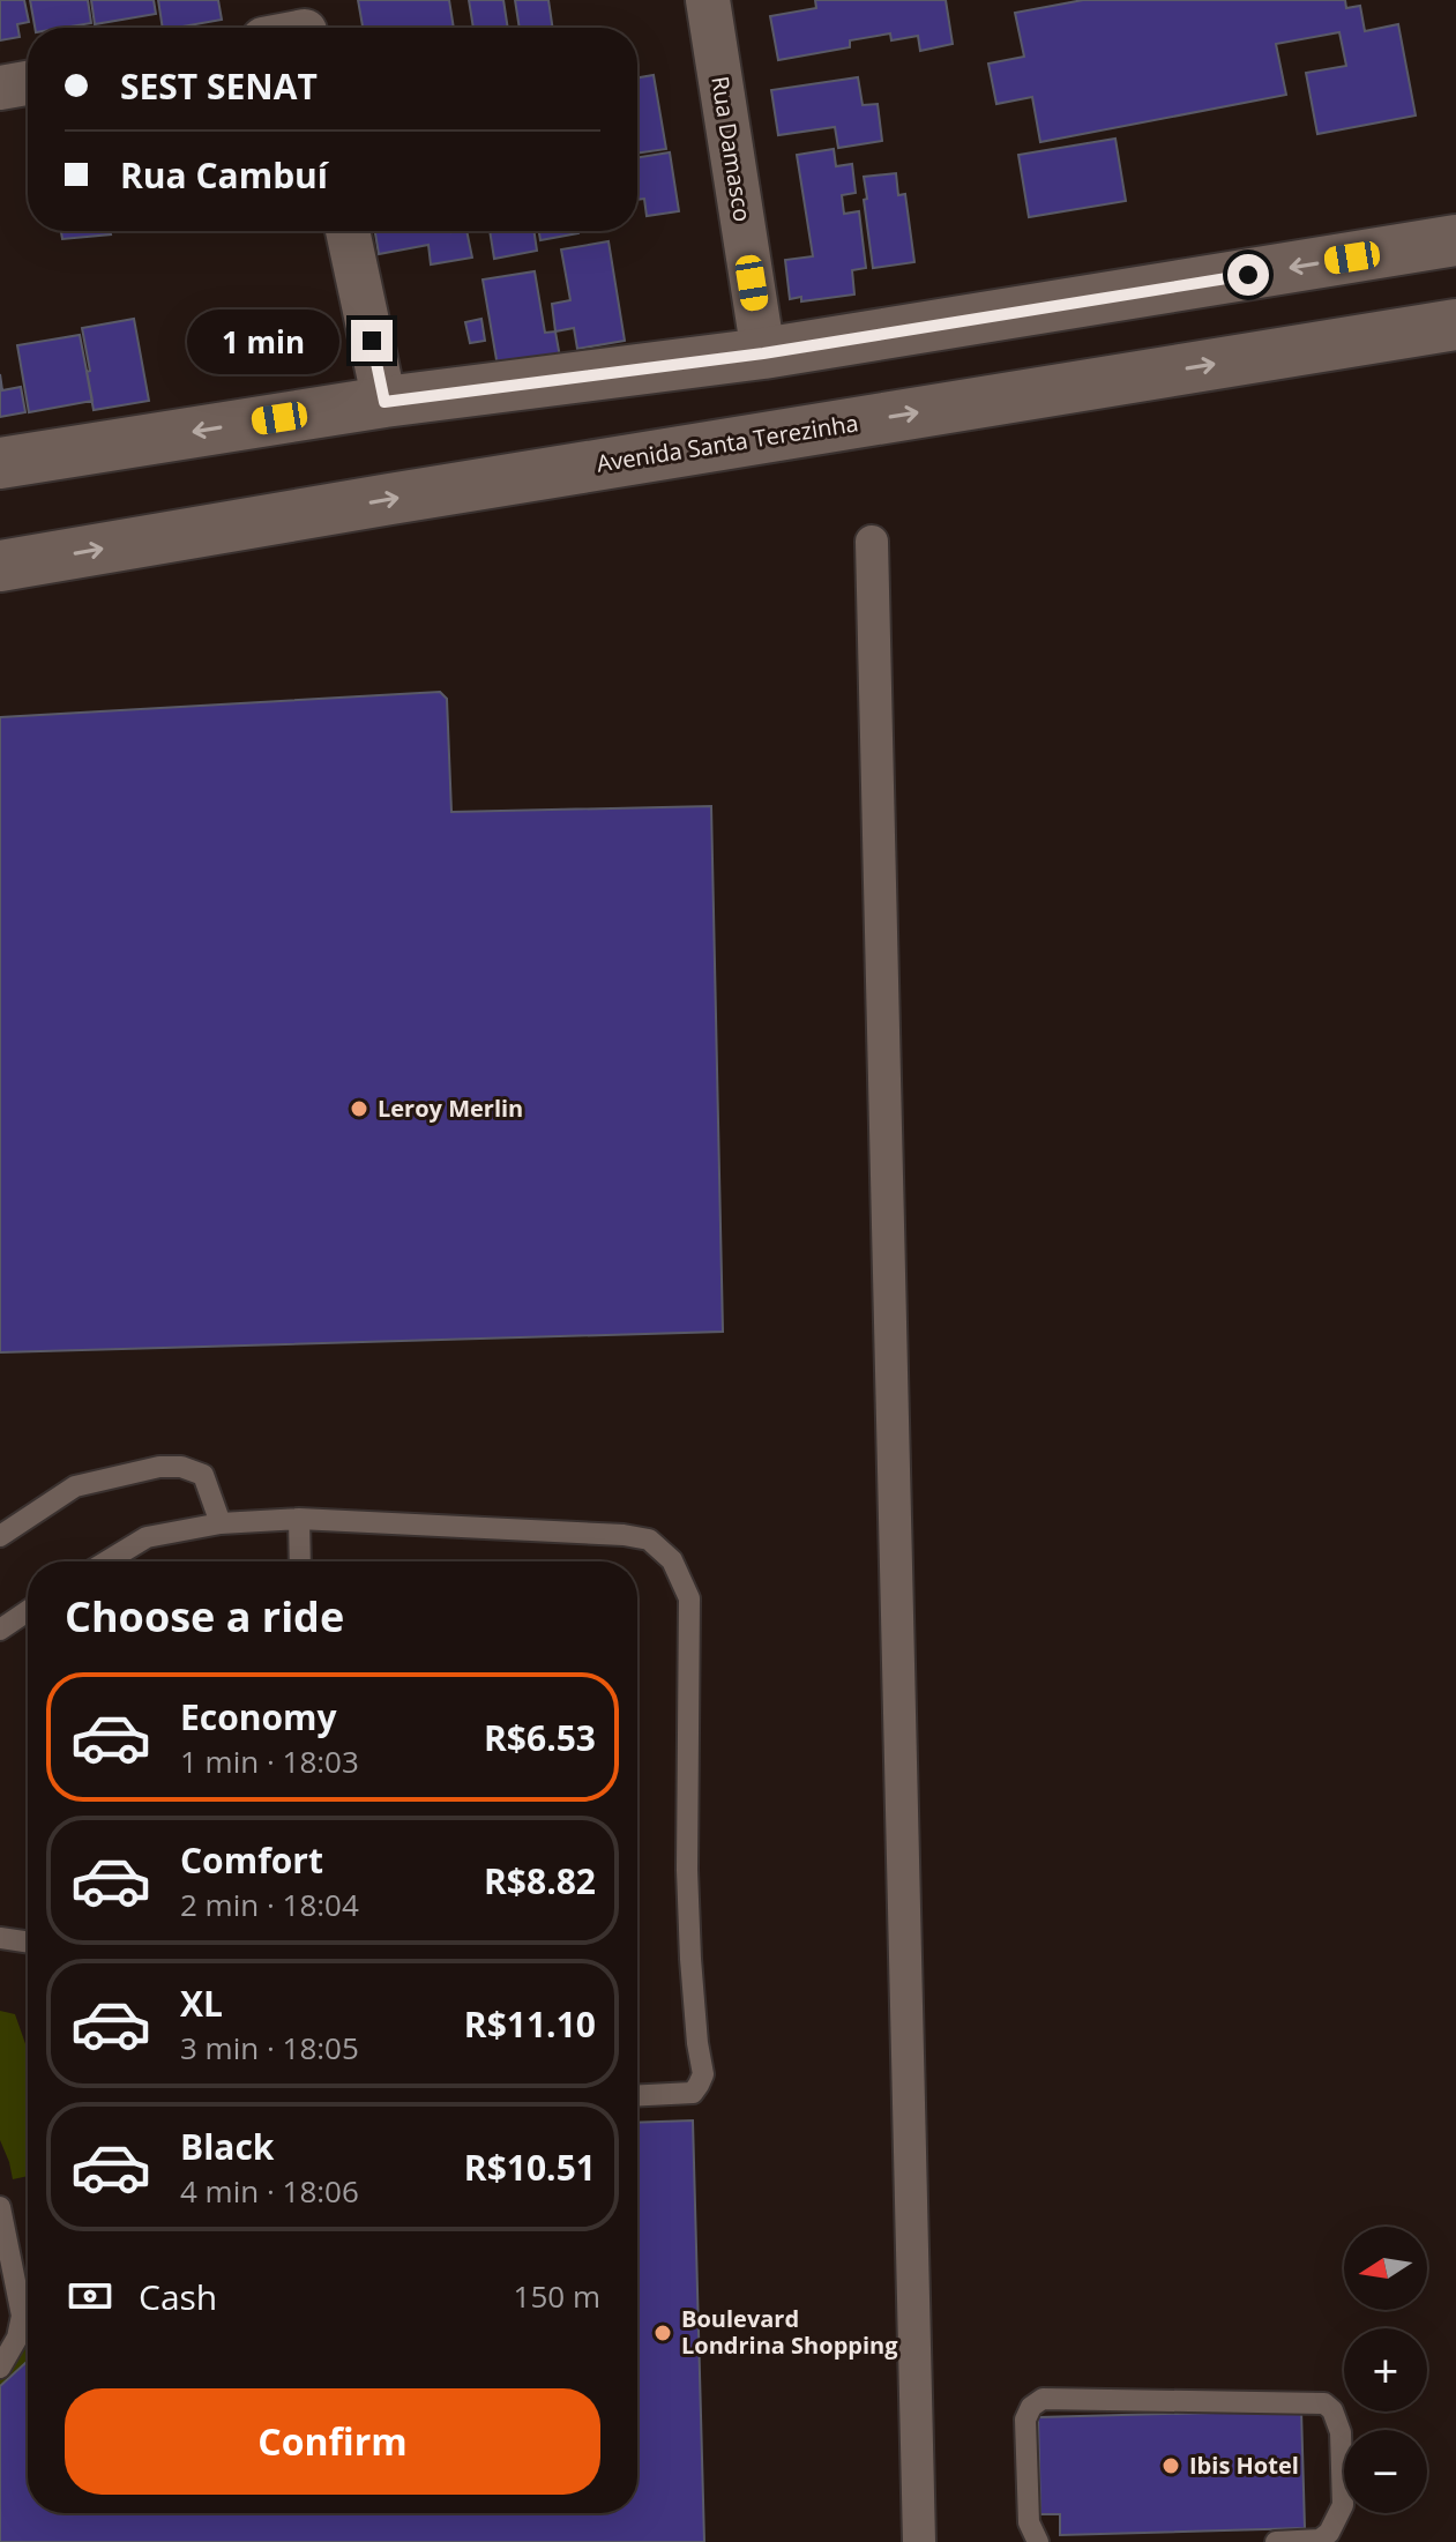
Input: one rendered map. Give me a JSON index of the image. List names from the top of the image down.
{
  "streets": {
    "street": ["Rua Damasco", "Avenida Santa Terezinha"]
  },
  "places": ["Leroy Merlin", "Boulevard Londrina Shopping", "Ibis Hotel"],
  "north": "left",
  "page": {
    "banner": ["SEST SENAT", "Rua Cambuí"],
    "bubble": "1 min",
    "heading": "Choose a ride",
    "list": [
      {
        "name": "Economy",
        "note": "1 min · 18:03",
        "value": "R$6.53"
      },
      {
        "name": "Comfort",
        "note": "2 min · 18:04",
        "value": "R$8.82"
      },
      {
        "name": "XL",
        "note": "3 min · 18:05",
        "value": "R$11.10"
      },
      {
        "name": "Black",
        "note": "4 min · 18:06",
        "value": "R$10.51"
      }
    ],
    "map_buttons": ["+", "−"],
    "pay": ["Cash", "150 m"],
    "buttons": "Confirm"
  }
}
